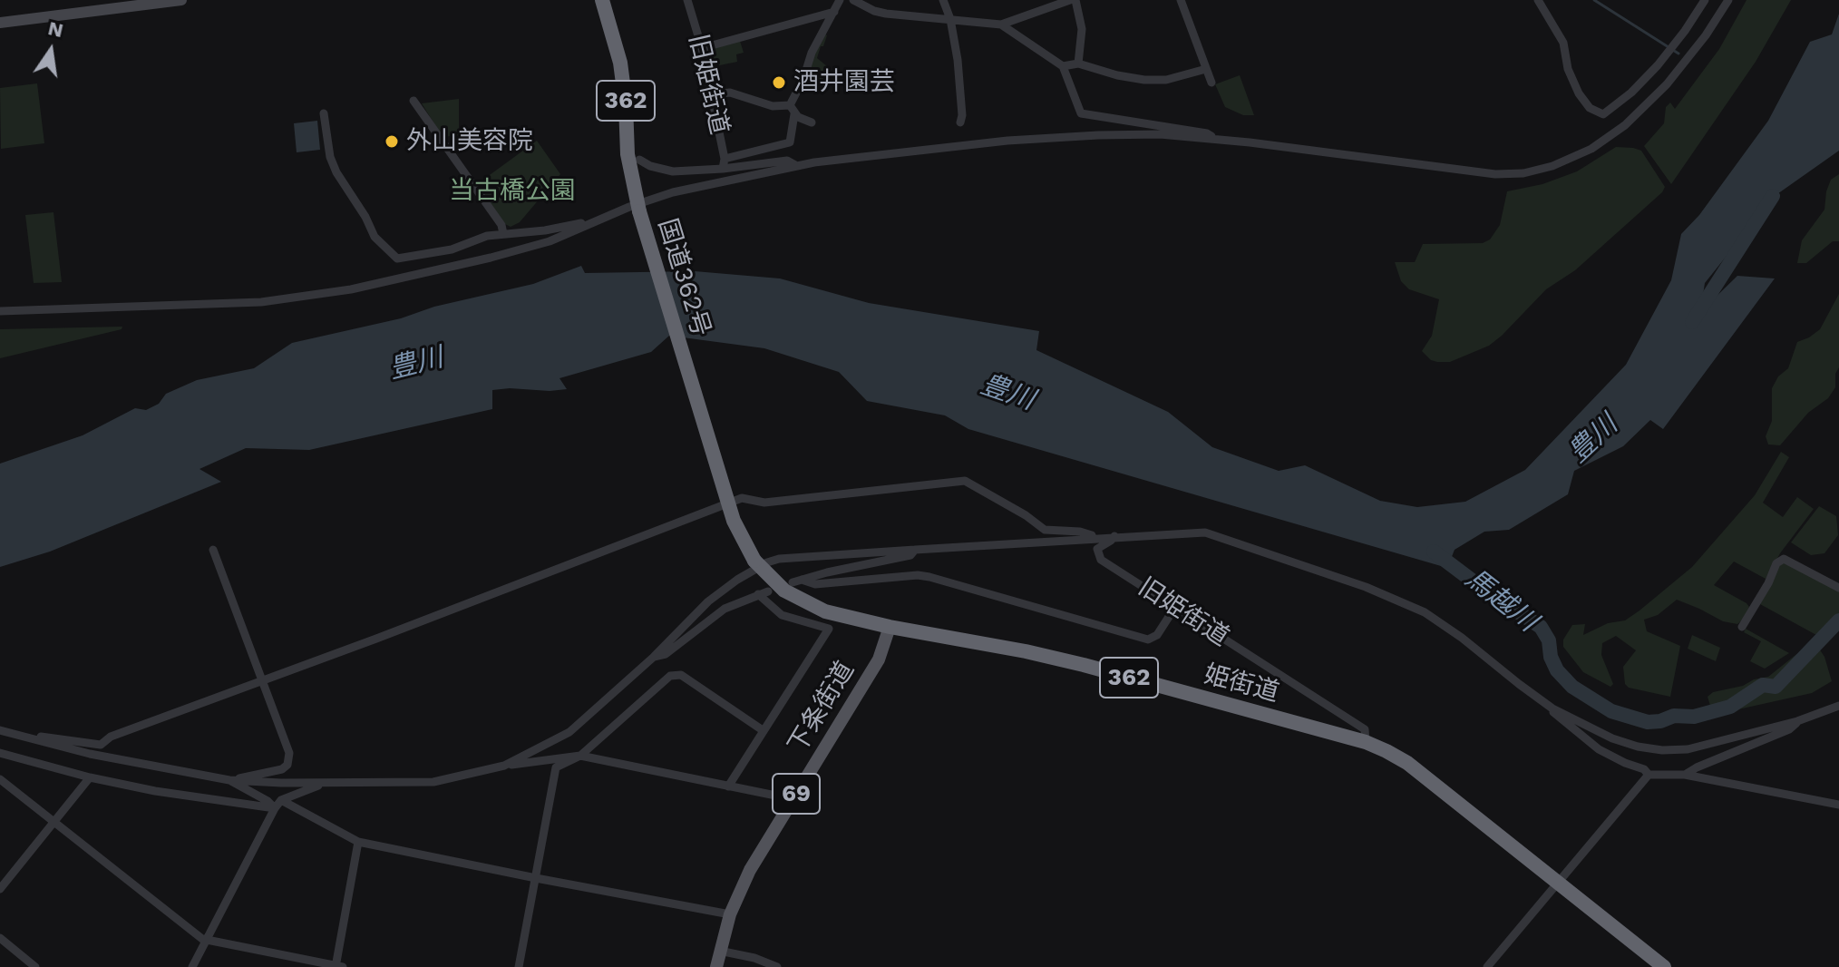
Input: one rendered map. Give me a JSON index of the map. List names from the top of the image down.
{
  "streets": {
    "highway": ["362", "国道362号", "姫街道"],
    "main road": ["下条街道", "69"],
    "street": ["旧姫街道"]
  },
  "crossings": [
    ["旧姫街道", "姫街道"],
    ["国道362号", "姫街道"],
    ["姫街道", "下条街道"]
  ],
  "water": ["豊川", "馬越川"],
  "parks": ["当古橋公園"],
  "places": ["酒井園芸", "外山美容院"],
  "north": "top"
}
